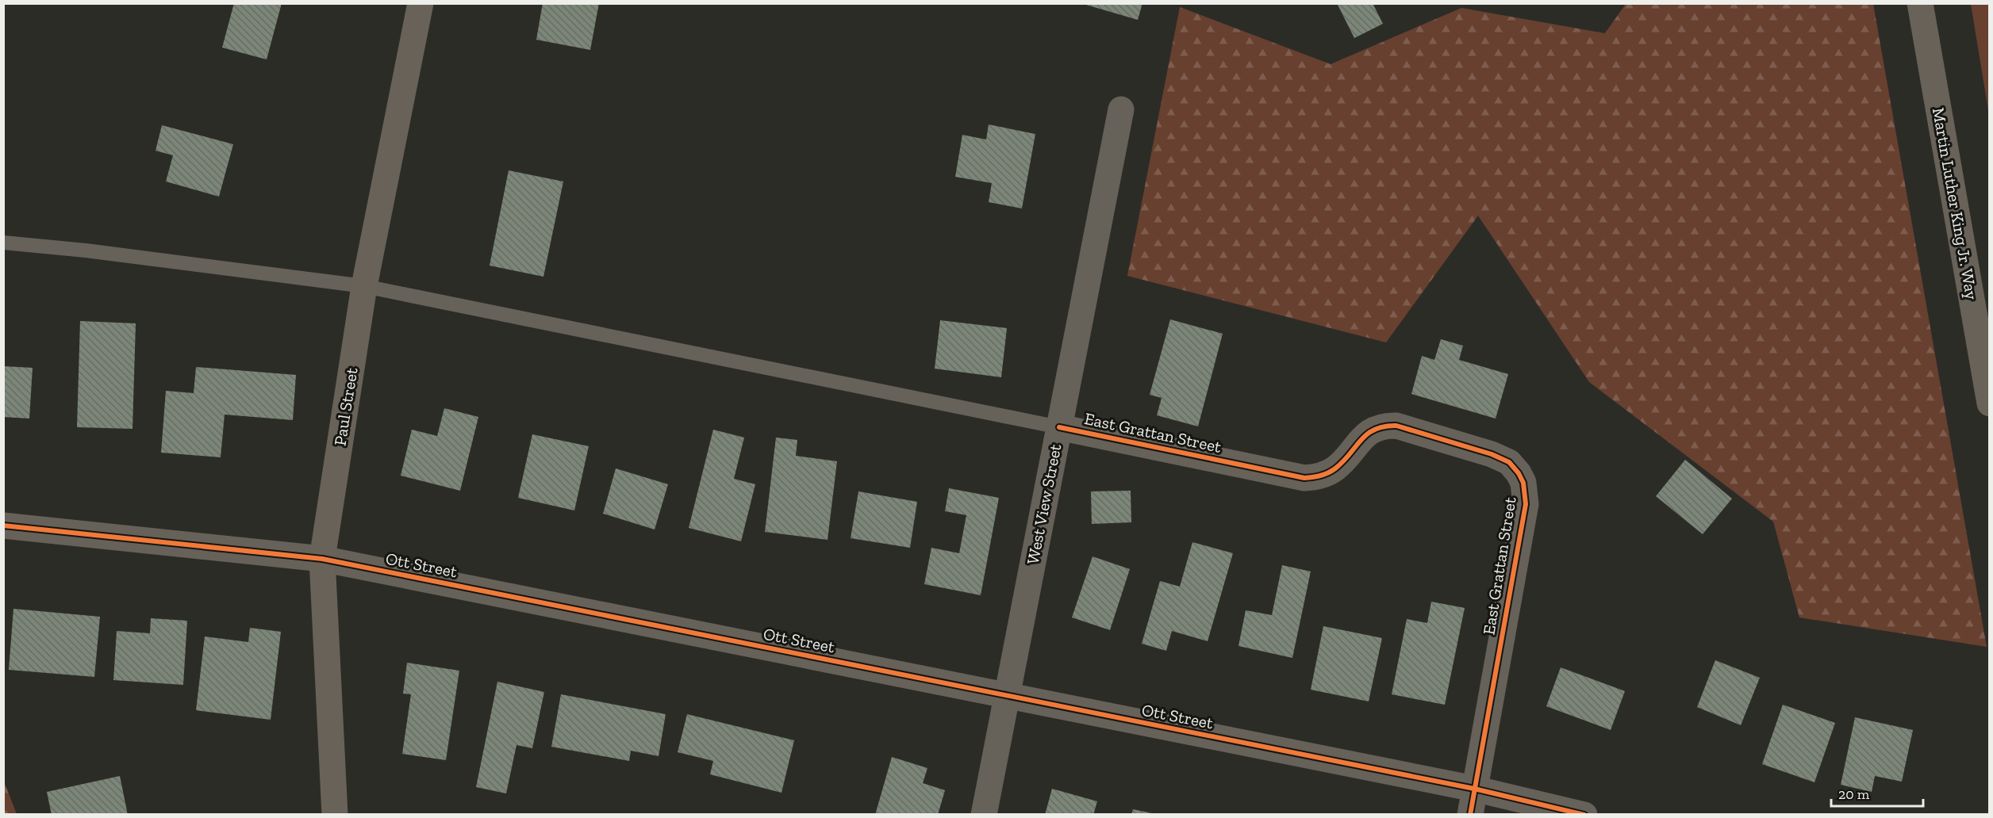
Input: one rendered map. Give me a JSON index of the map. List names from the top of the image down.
{
  "streets": {
    "street": [
      "Martin Luther King Jr. Way",
      "Paul Street",
      "East Grattan Street",
      "West View Street",
      "Ott Street"
    ]
  },
  "crossings": [
    ["Paul Street", "Ott Street"],
    ["East Grattan Street", "West View Street"],
    ["East Grattan Street", "Ott Street"],
    ["West View Street", "Ott Street"]
  ],
  "scale_bar": "20 m"
}
